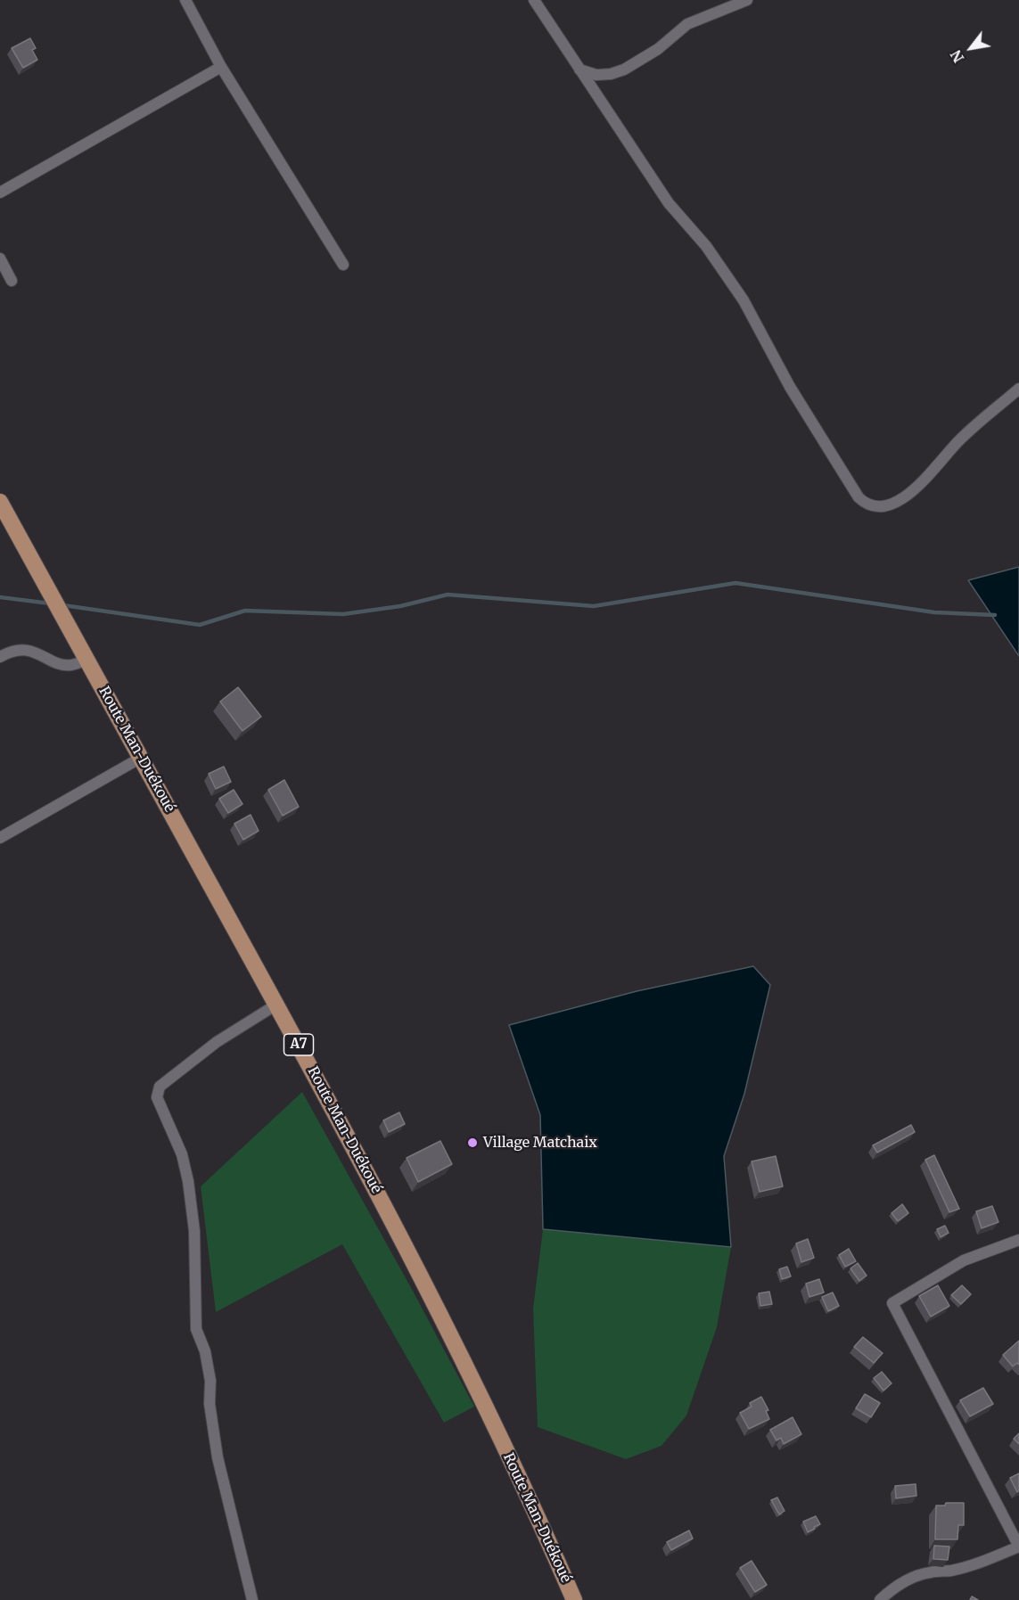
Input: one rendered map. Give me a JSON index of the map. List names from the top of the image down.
{
  "streets": {
    "main road": ["Route Man-Duékoué", "A7"]
  },
  "places": ["Village Matchaix"],
  "north": "bottom left"
}
